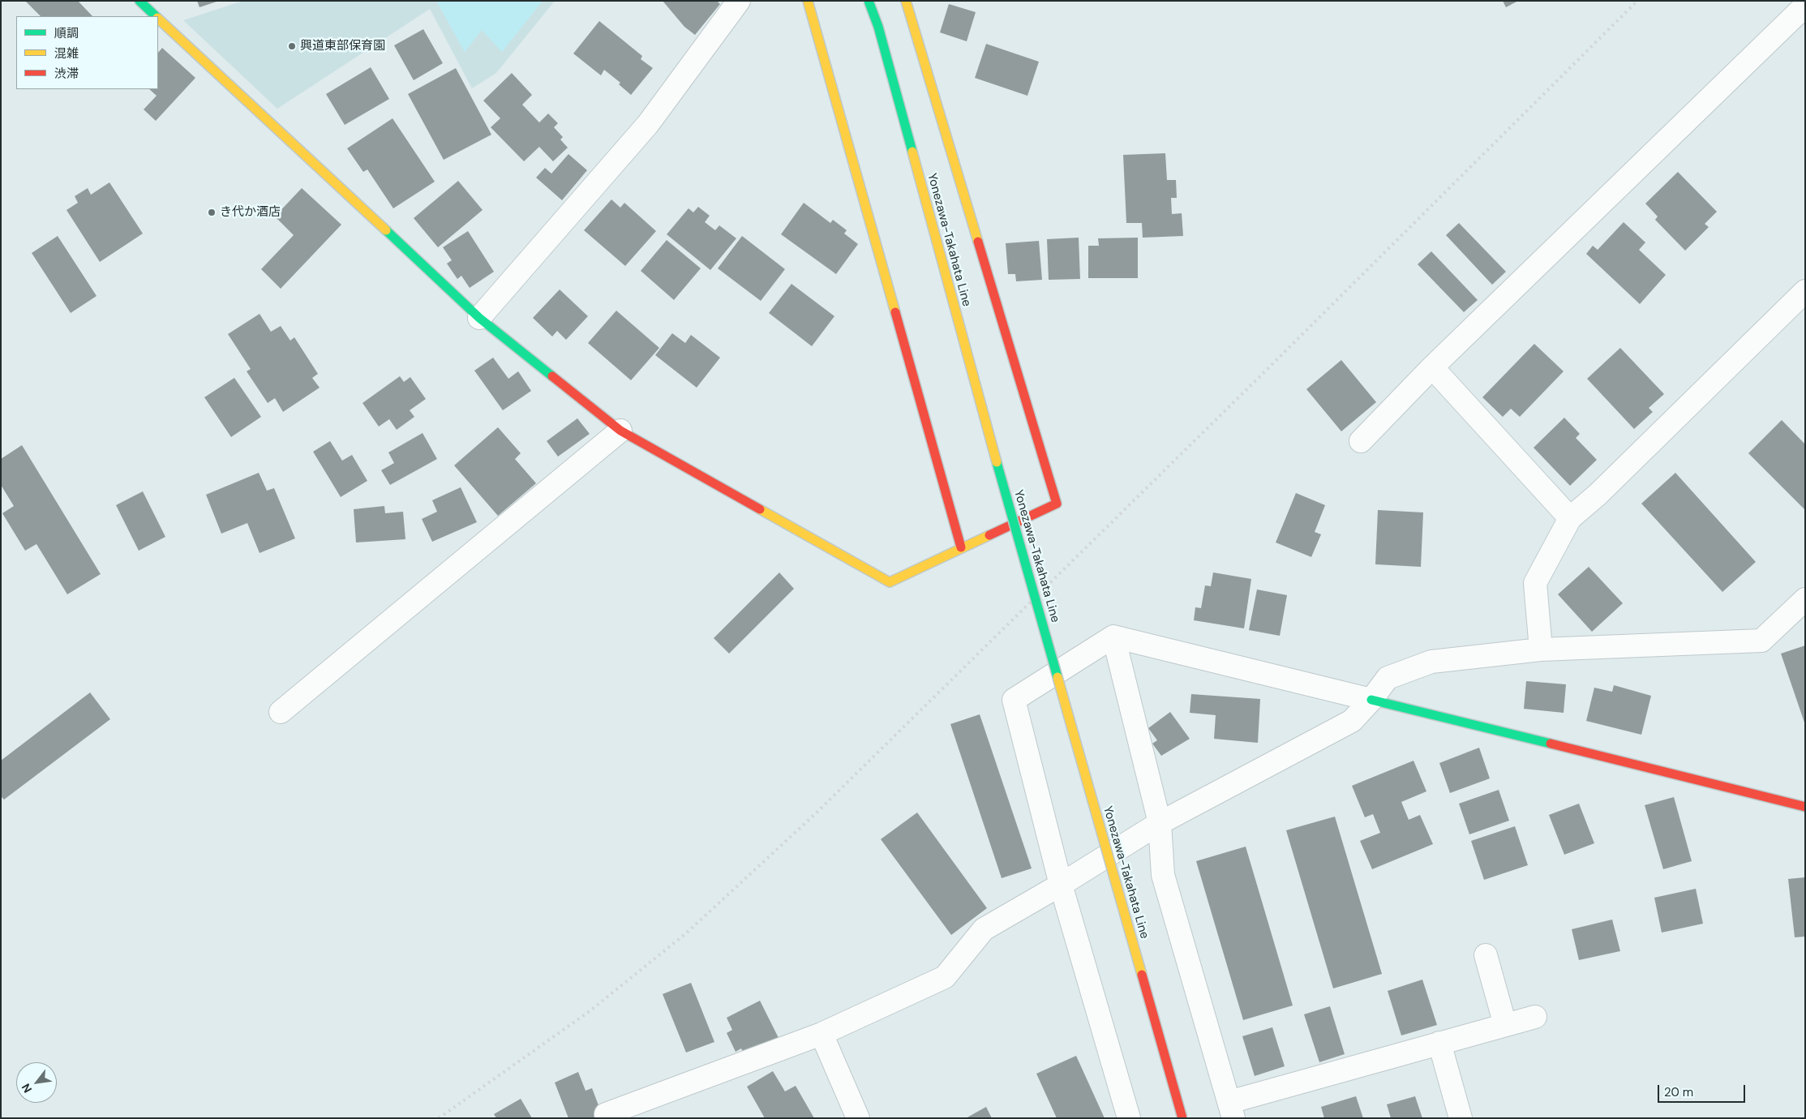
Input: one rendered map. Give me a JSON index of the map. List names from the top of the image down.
{
  "streets": {
    "street": ["Yonezawa-Takahata Line"]
  },
  "places": ["興道東部保育園", "き代か酒店"],
  "legend": ["順調", "混雑", "渋滞"],
  "scale_bar": "20 m",
  "north": "bottom left"
}
